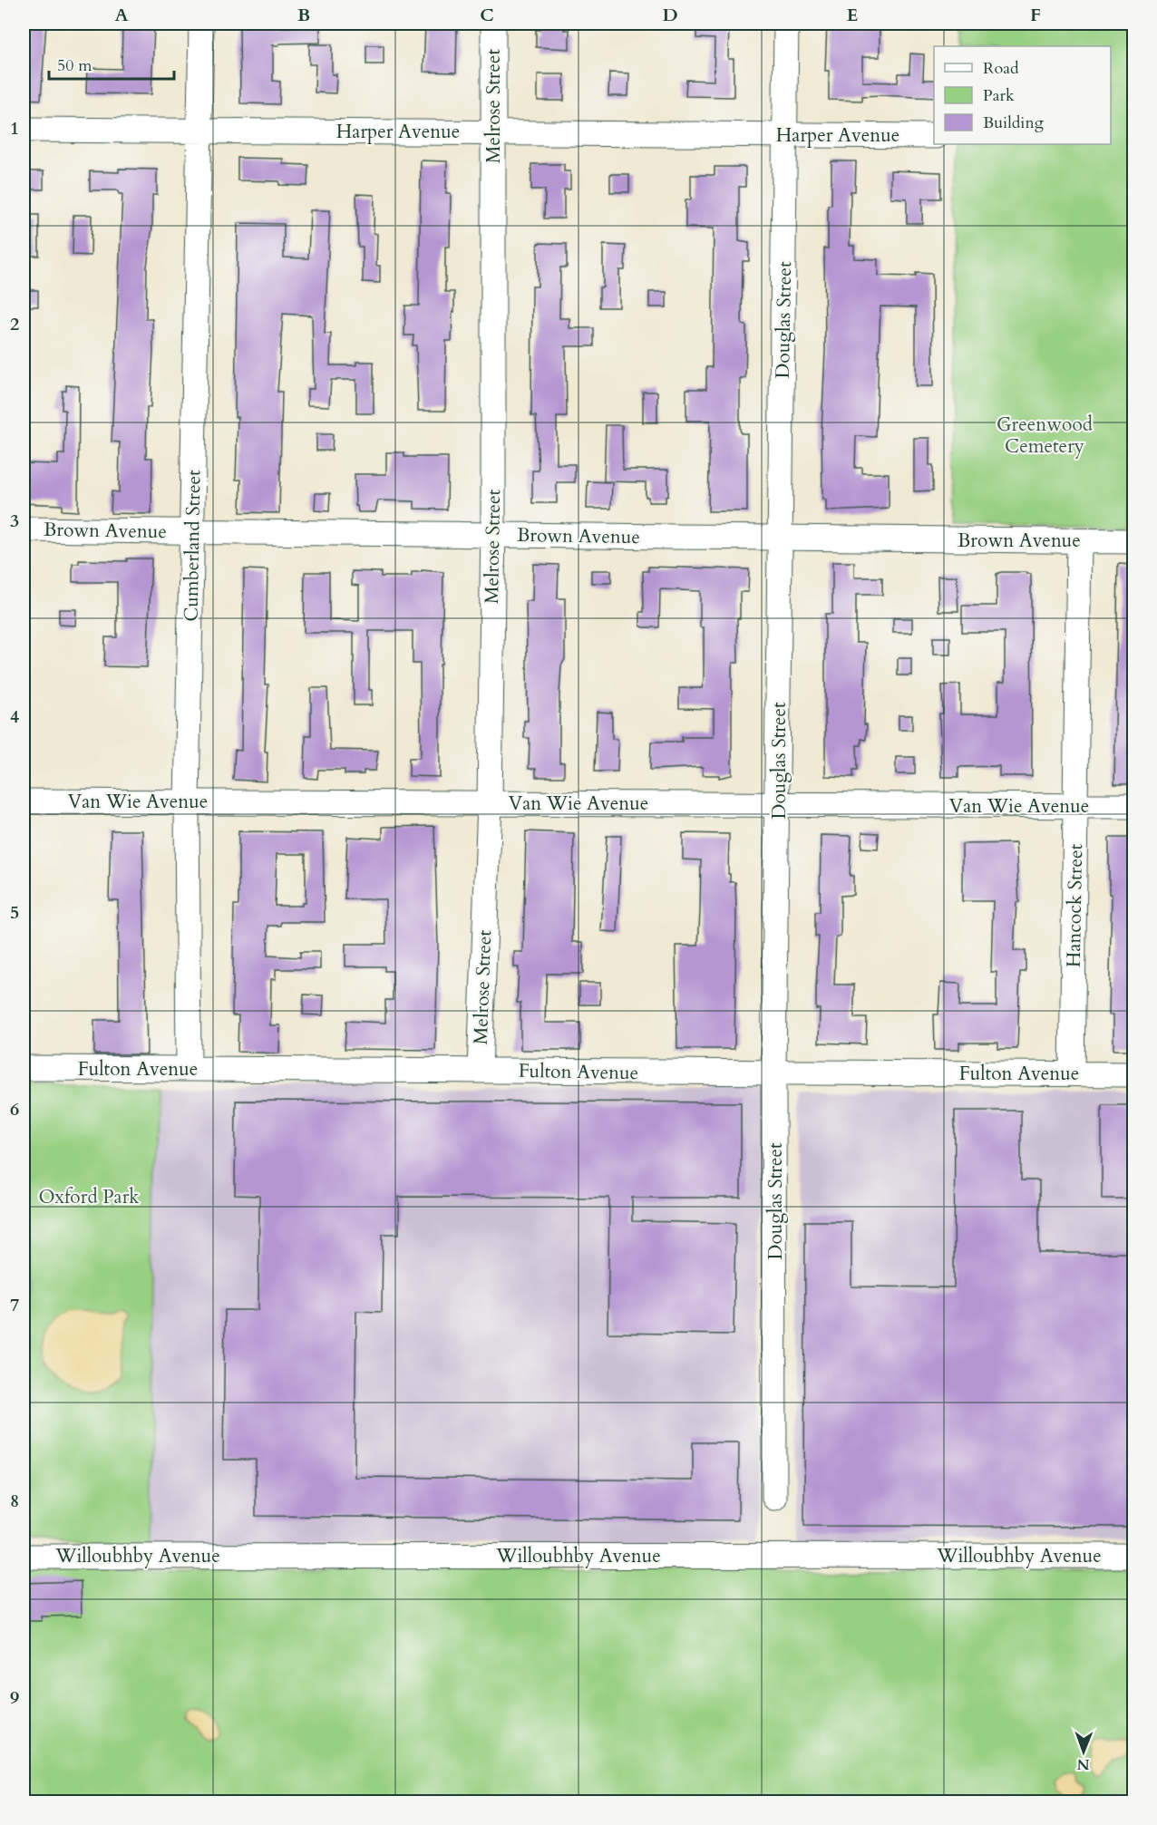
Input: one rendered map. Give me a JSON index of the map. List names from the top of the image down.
{
  "streets": {
    "street": [
      "Melrose Street",
      "Harper Avenue",
      "Douglas Street",
      "Brown Avenue",
      "Cumberland Street",
      "Van Wie Avenue",
      "Hancock Street",
      "Fulton Avenue",
      "Willoubhby Avenue"
    ]
  },
  "crossings": [
    ["Melrose Street", "Harper Avenue"],
    ["Melrose Street", "Brown Avenue"],
    ["Melrose Street", "Van Wie Avenue"],
    ["Melrose Street", "Fulton Avenue"],
    ["Harper Avenue", "Douglas Street"],
    ["Harper Avenue", "Cumberland Street"],
    ["Douglas Street", "Brown Avenue"],
    ["Douglas Street", "Van Wie Avenue"],
    ["Douglas Street", "Fulton Avenue"],
    ["Brown Avenue", "Cumberland Street"],
    ["Brown Avenue", "Hancock Street"],
    ["Cumberland Street", "Van Wie Avenue"],
    ["Cumberland Street", "Fulton Avenue"],
    ["Van Wie Avenue", "Hancock Street"],
    ["Hancock Street", "Fulton Avenue"]
  ],
  "parks": ["Greenwood Cemetery", "Oxford Park"],
  "legend": ["Road", "Park", "Building"],
  "scale_bar": "50 m",
  "north": "bottom",
  "grid": {
    "columns": [
      "A",
      "B",
      "C",
      "D",
      "E",
      "F"
    ],
    "rows": [
      "1",
      "2",
      "3",
      "4",
      "5",
      "6",
      "7",
      "8",
      "9"
    ]
  }
}
